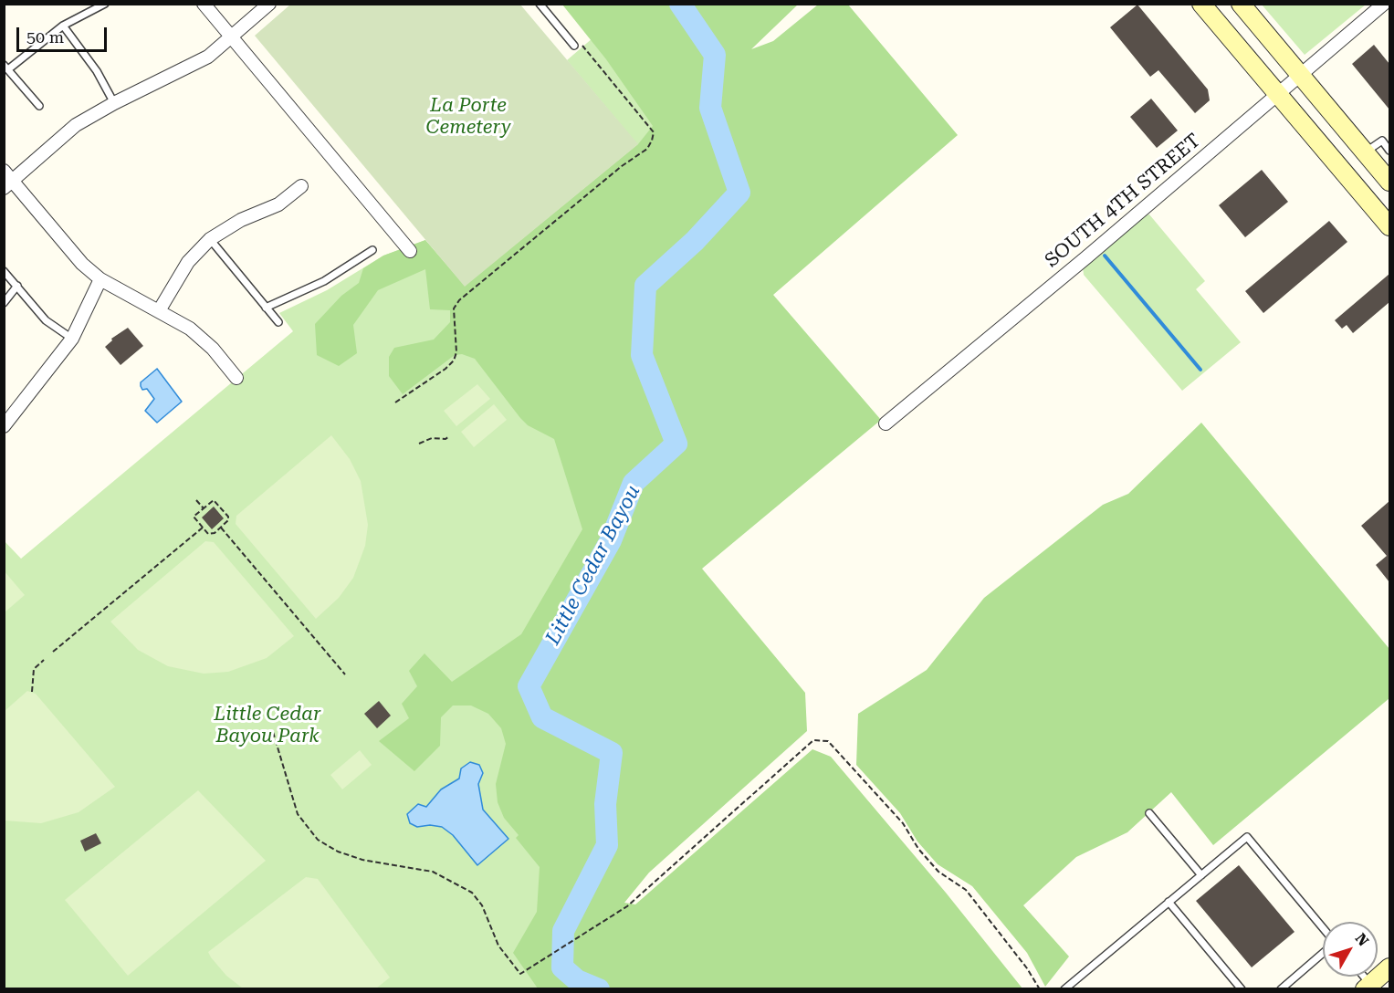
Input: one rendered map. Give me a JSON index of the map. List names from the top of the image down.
{
  "streets": {
    "street": ["SOUTH 4TH STREET"]
  },
  "water": ["Little Cedar Bayou"],
  "parks": ["La Porte Cemetery", "Little Cedar Bayou Park"],
  "scale_bar": "50 m",
  "north": "top right"
}
